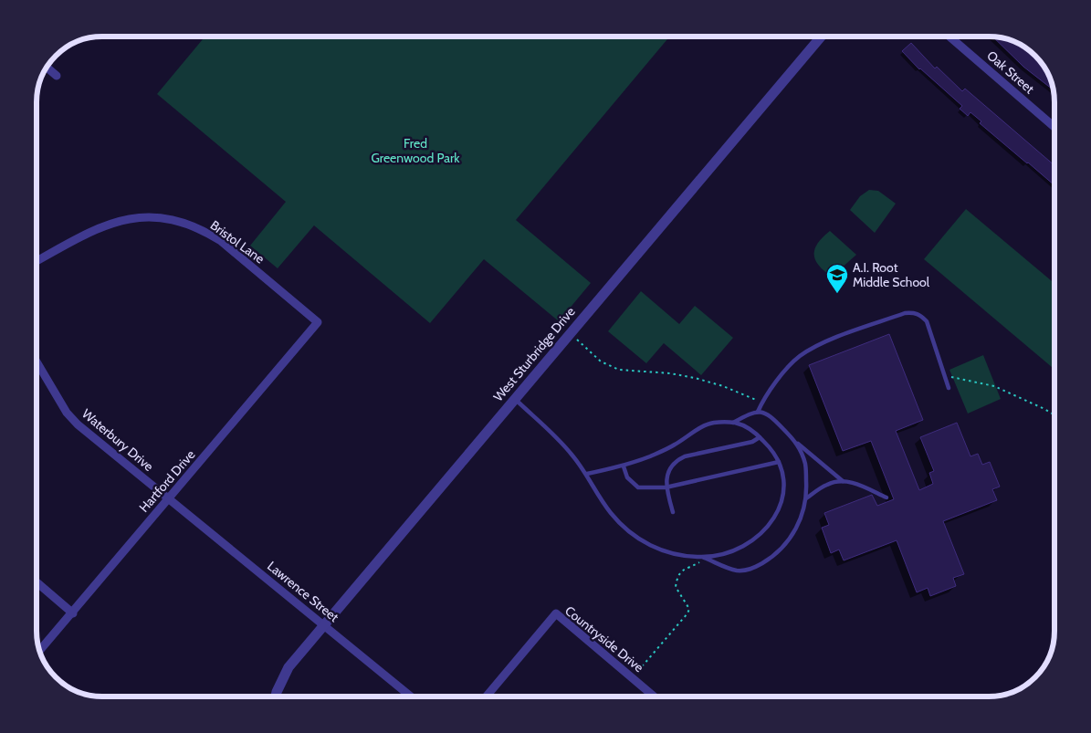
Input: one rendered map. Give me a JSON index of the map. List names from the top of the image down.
{
  "streets": {
    "street": [
      "Oak Street",
      "Bristol Lane",
      "West Sturbridge Drive",
      "Waterbury Drive",
      "Hartford Drive",
      "Lawrence Street",
      "Countryside Drive"
    ]
  },
  "crossings": [
    ["Bristol Lane", "Hartford Drive"],
    ["West Sturbridge Drive", "Lawrence Street"],
    ["Waterbury Drive", "Hartford Drive"],
    ["Waterbury Drive", "Lawrence Street"],
    ["Hartford Drive", "Lawrence Street"]
  ],
  "parks": ["Fred Greenwood Park"],
  "places": {
    "school or university": ["A.I. Root Middle School"]
  }
}
